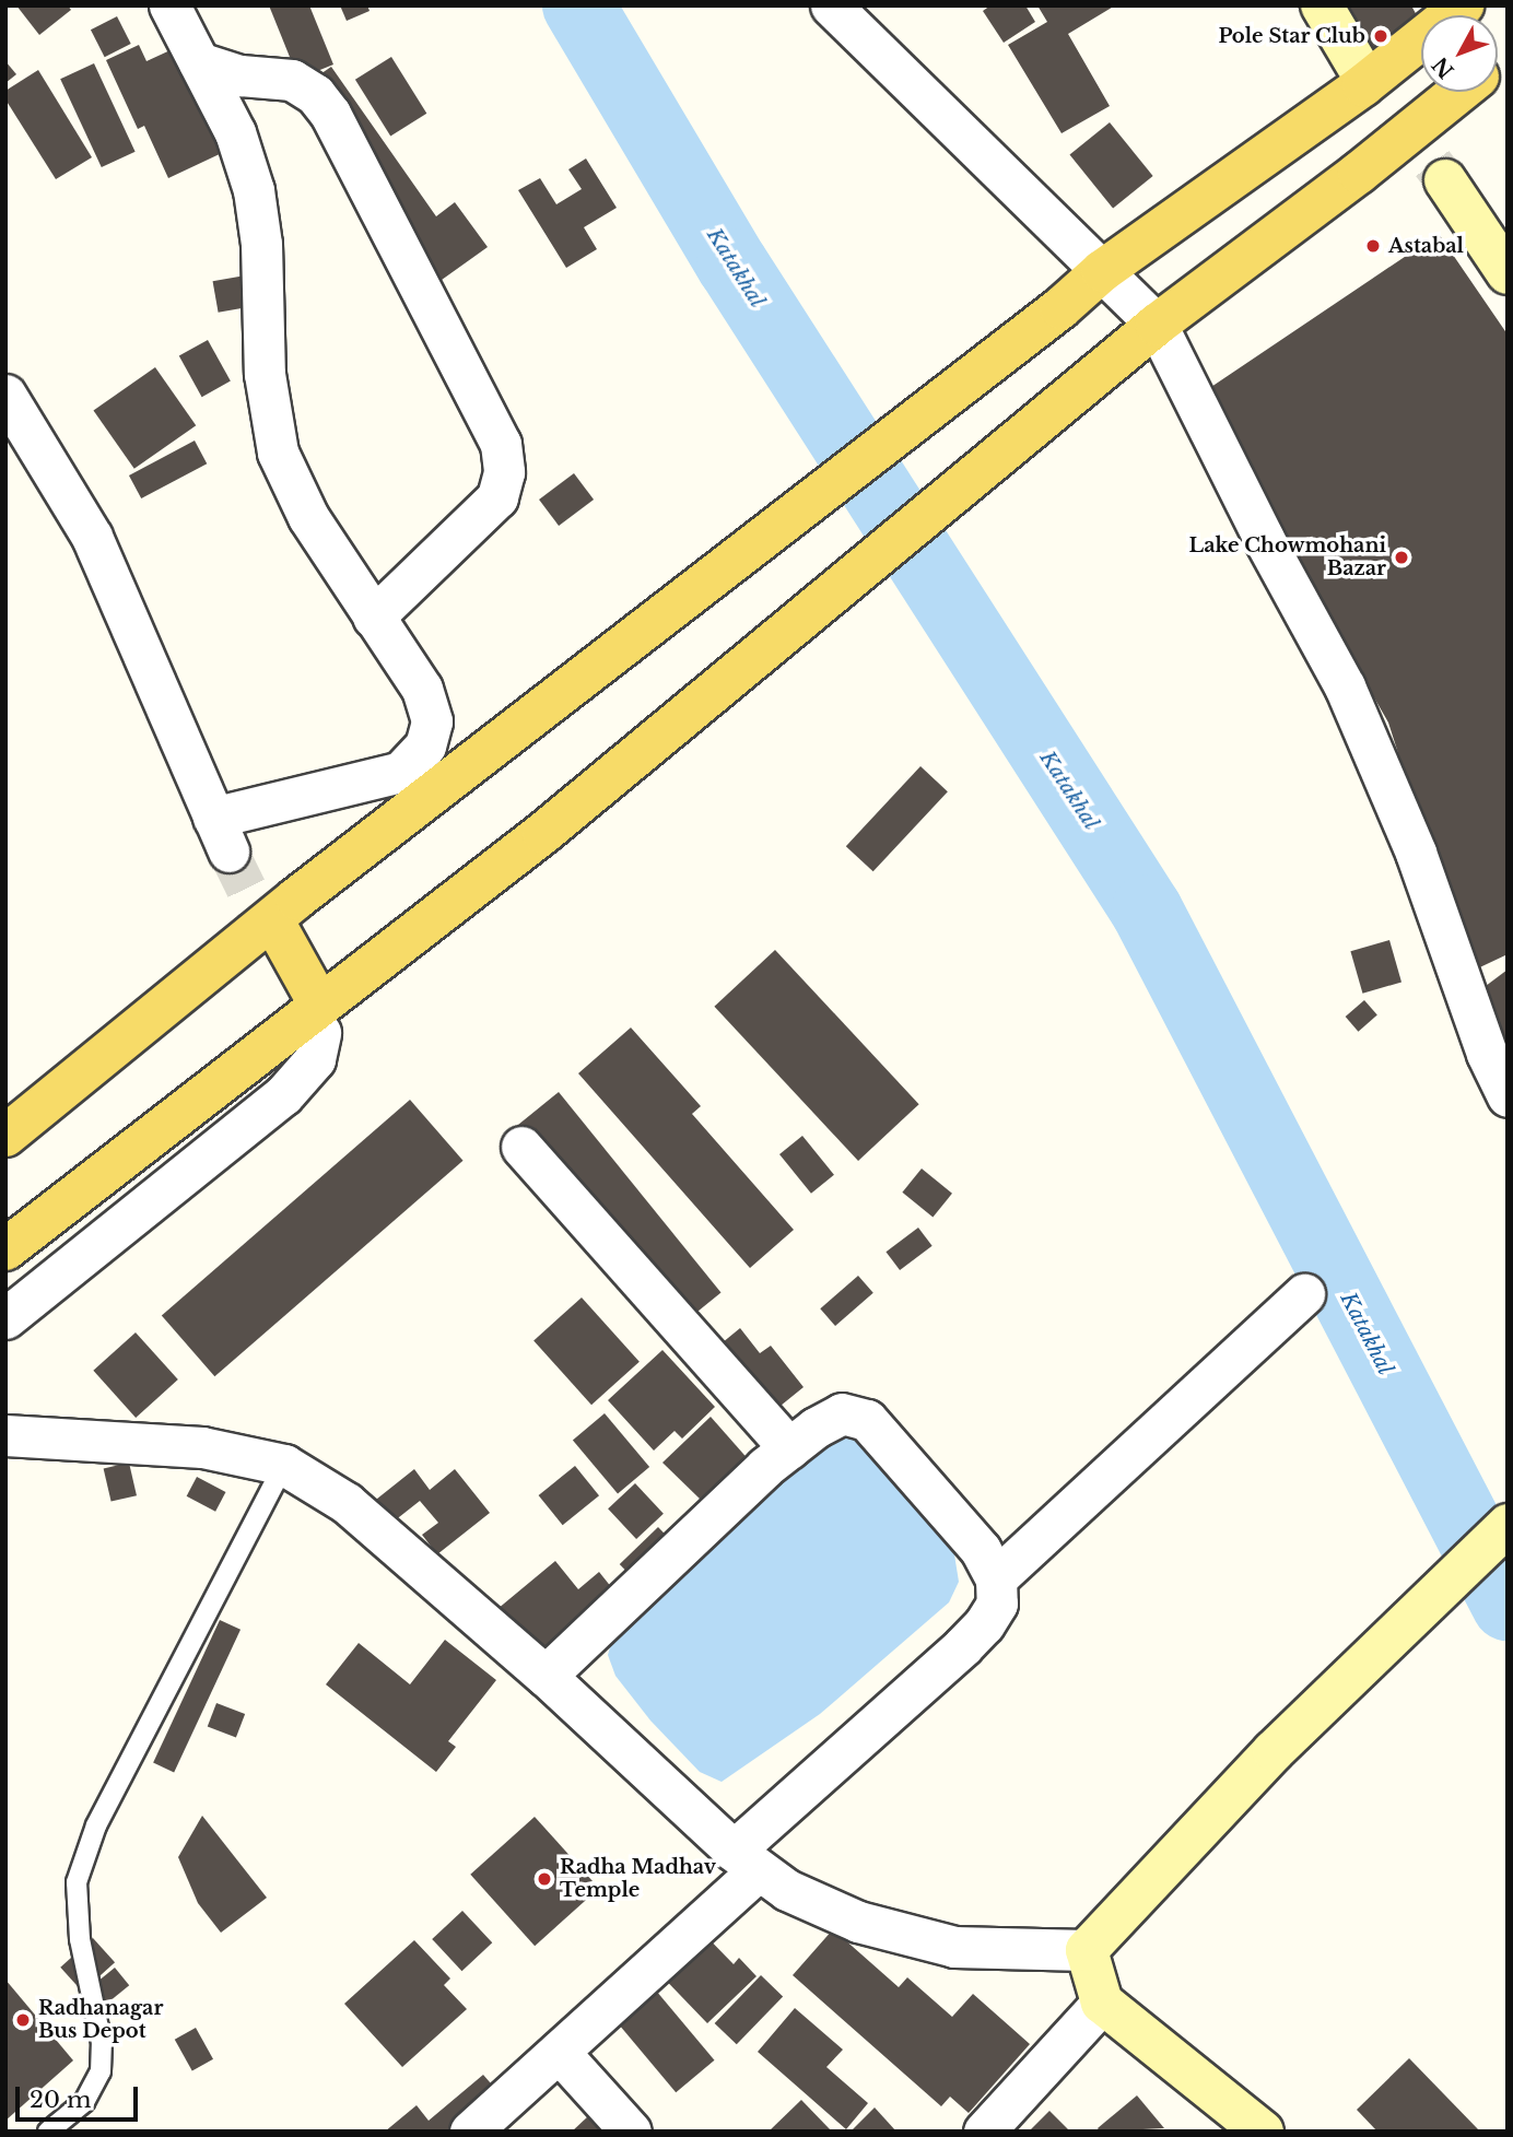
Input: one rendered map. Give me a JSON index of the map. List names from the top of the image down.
{
  "water": ["Katakhal"],
  "places": [
    "Pole Star Club",
    "Astabal",
    "Lake Chowmohani Bazar",
    "Radha Madhav Temple",
    "Radhanagar Bus Depot"
  ],
  "scale_bar": "20 m",
  "north": "bottom left"
}
